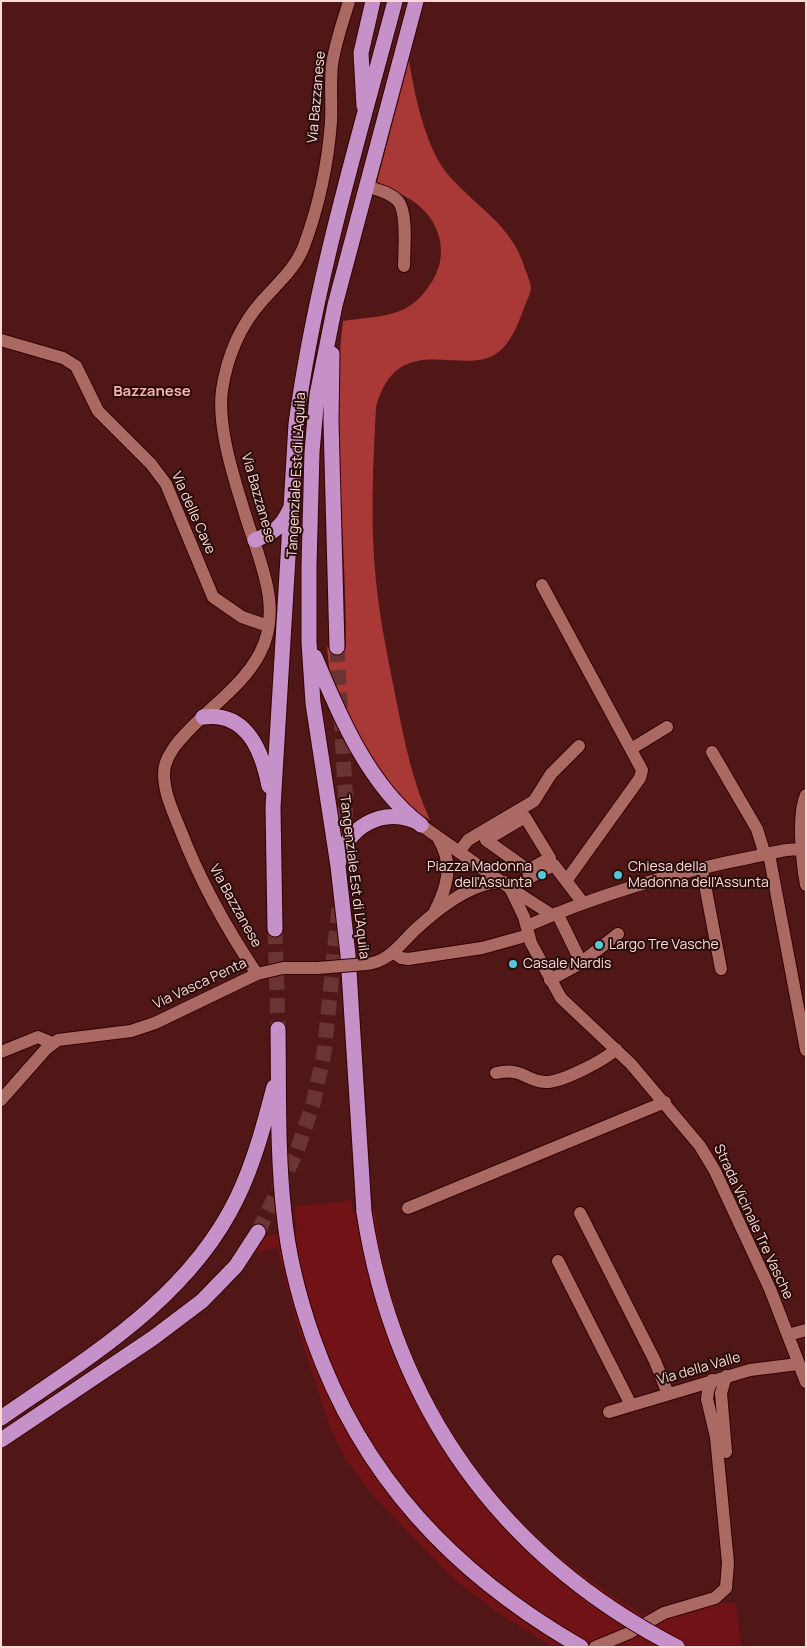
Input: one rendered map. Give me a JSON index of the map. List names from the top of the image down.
{
  "streets": {
    "highway": ["Tangenziale Est di L'Aquila"],
    "street": [
      "Via Bazzanese",
      "Via delle Cave",
      "Via Vasca Penta",
      "Strada Vicinale Tre Vasche",
      "Via della Valle"
    ]
  },
  "crossings": [
    ["Via Bazzanese", "Via delle Cave"],
    ["Via Bazzanese", "Via Vasca Penta"],
    ["Via Vasca Penta", "Strada Vicinale Tre Vasche"],
    ["Strada Vicinale Tre Vasche", "Via della Valle"]
  ],
  "districts": ["Bazzanese"],
  "places": [
    "Piazza Madonna dell'Assunta",
    "Chiesa della Madonna dell'Assunta",
    "Largo Tre Vasche",
    "Casale Nardis"
  ]
}
